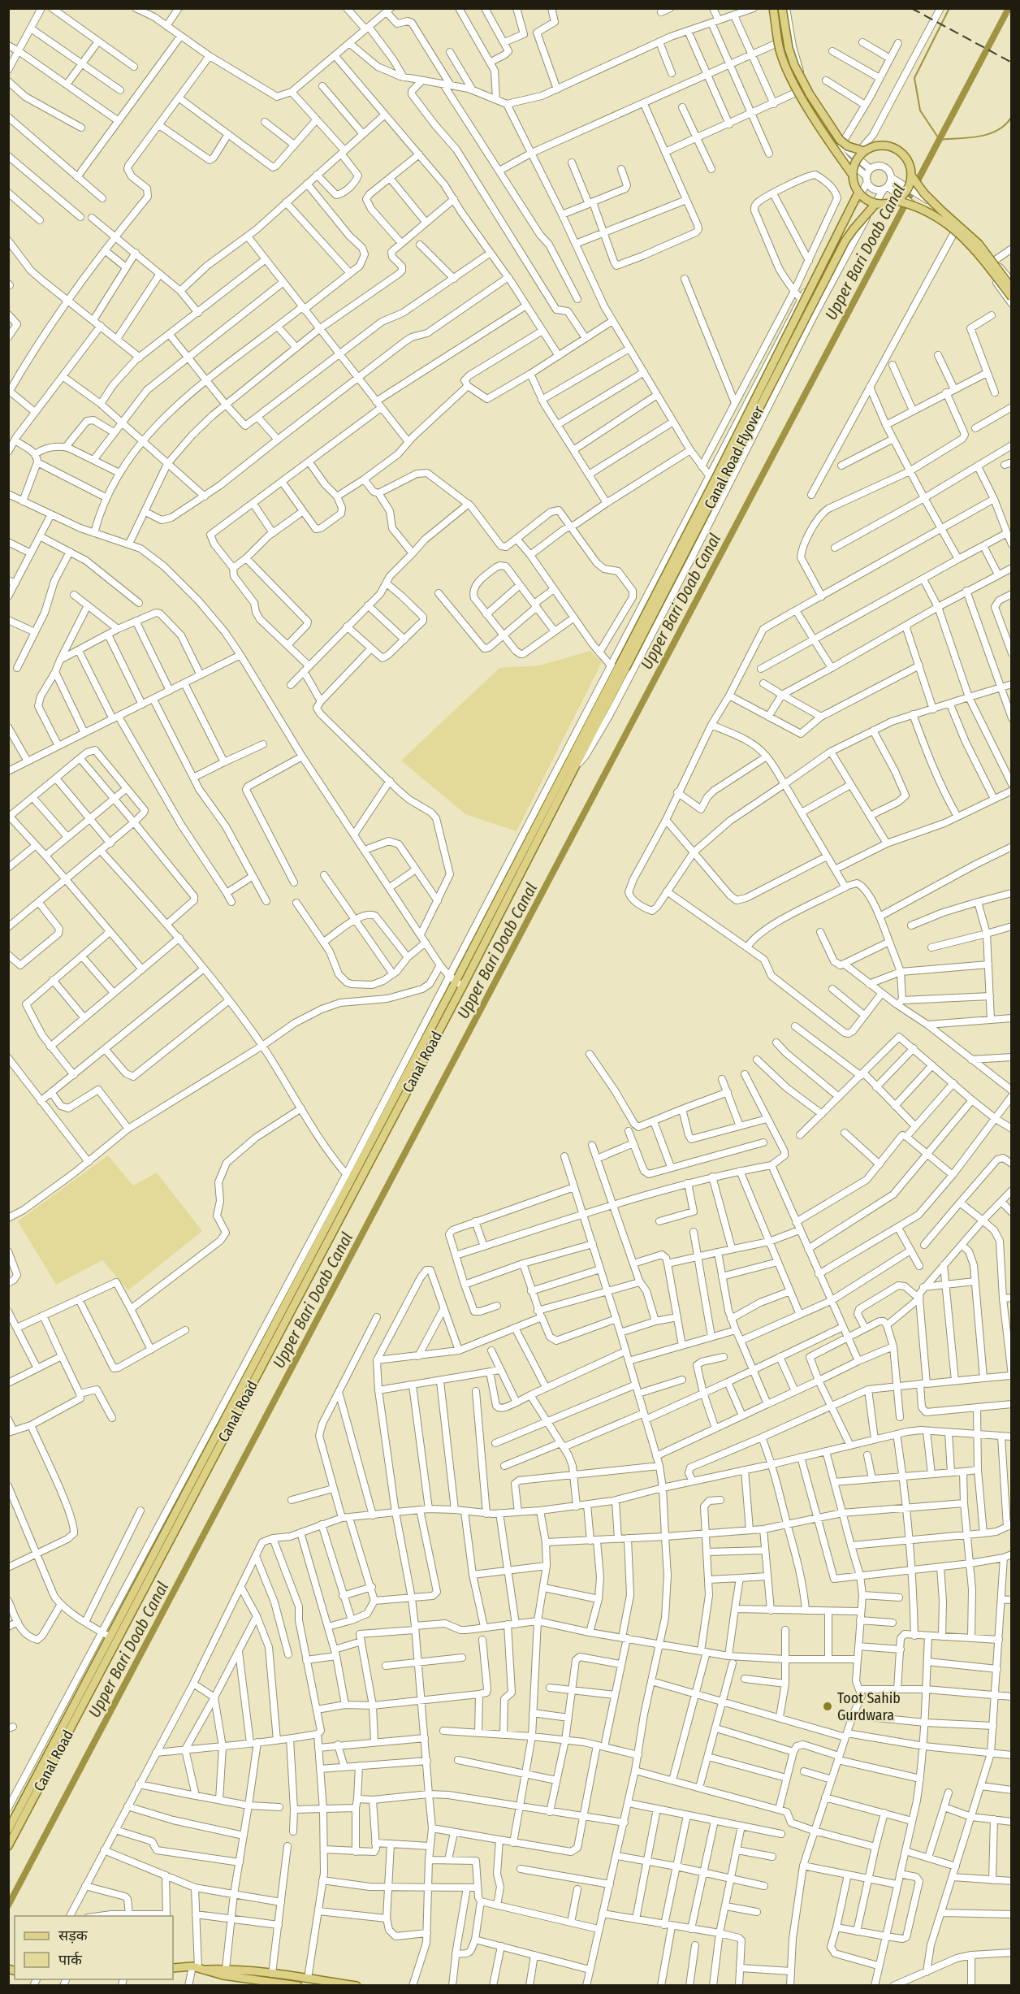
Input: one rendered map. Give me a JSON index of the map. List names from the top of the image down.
{
  "streets": {
    "main road": ["Canal Road Flyover", "Canal Road"]
  },
  "crossings": [
    ["Canal Road Flyover", "Canal Road"]
  ],
  "water": ["Upper Bari Doab Canal"],
  "places": ["Toot Sahib Gurdwara"],
  "legend": ["सड़क", "पार्क"]
}
